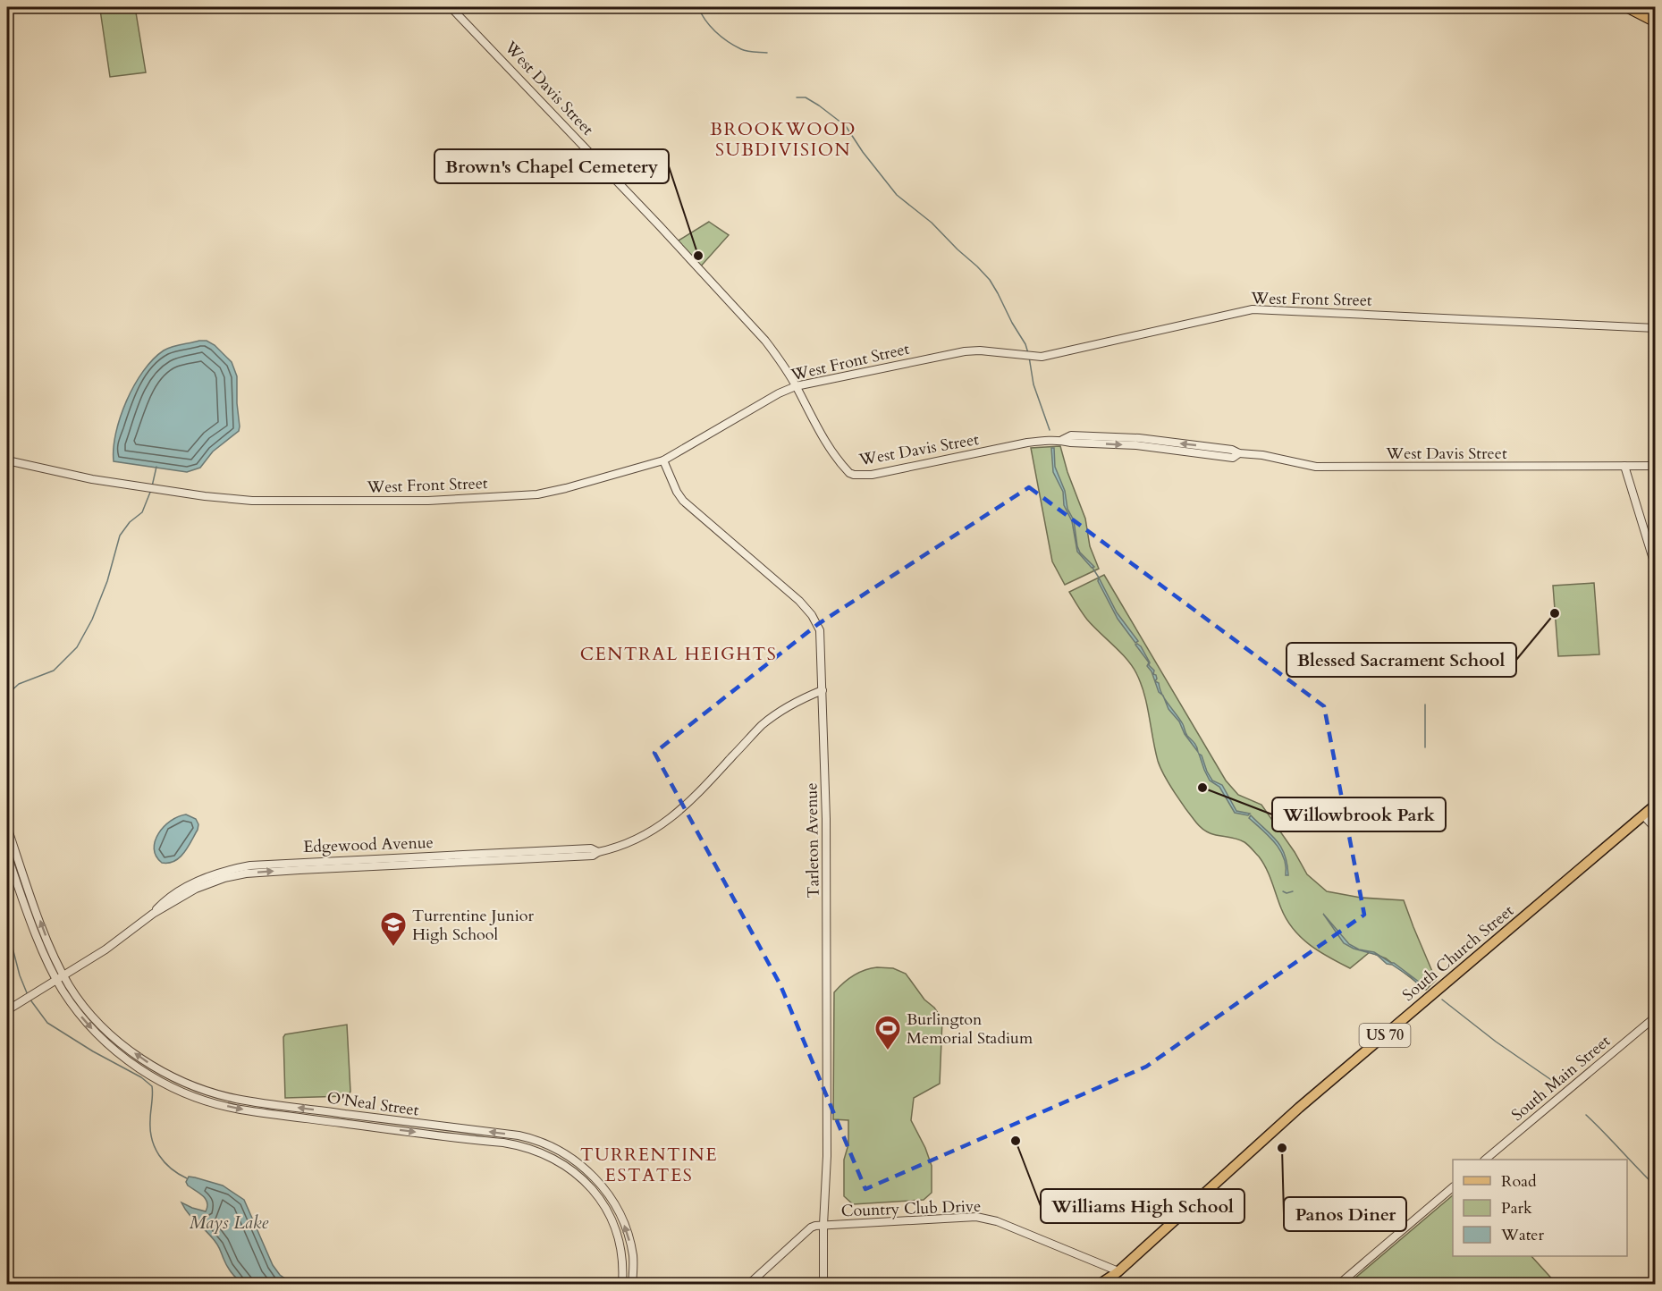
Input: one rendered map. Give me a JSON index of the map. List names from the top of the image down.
{
  "streets": {
    "main road": ["South Church Street", "US 70"],
    "street": [
      "West Davis Street",
      "West Front Street",
      "Tarleton Avenue",
      "Edgewood Avenue",
      "South Main Street",
      "O'Neal Street",
      "Country Club Drive"
    ]
  },
  "crossings": [
    ["West Davis Street", "West Front Street"],
    ["West Front Street", "Tarleton Avenue"],
    ["Tarleton Avenue", "Edgewood Avenue"],
    ["Tarleton Avenue", "Country Club Drive"],
    ["Edgewood Avenue", "O'Neal Street"],
    ["South Church Street", "Country Club Drive"]
  ],
  "districts": ["BROOKWOOD SUBDIVISION", "CENTRAL HEIGHTS", "TURRENTINE ESTATES"],
  "water": ["Mays Lake"],
  "places": {
    "other": [
      "Brown's Chapel Cemetery",
      "Blessed Sacrament School",
      "Willowbrook Park",
      "Williams High School",
      "Panos Diner"
    ],
    "school or university": ["Turrentine Junior High School"],
    "sports": ["Burlington Memorial Stadium"]
  },
  "legend": ["Road", "Park", "Water"]
}
